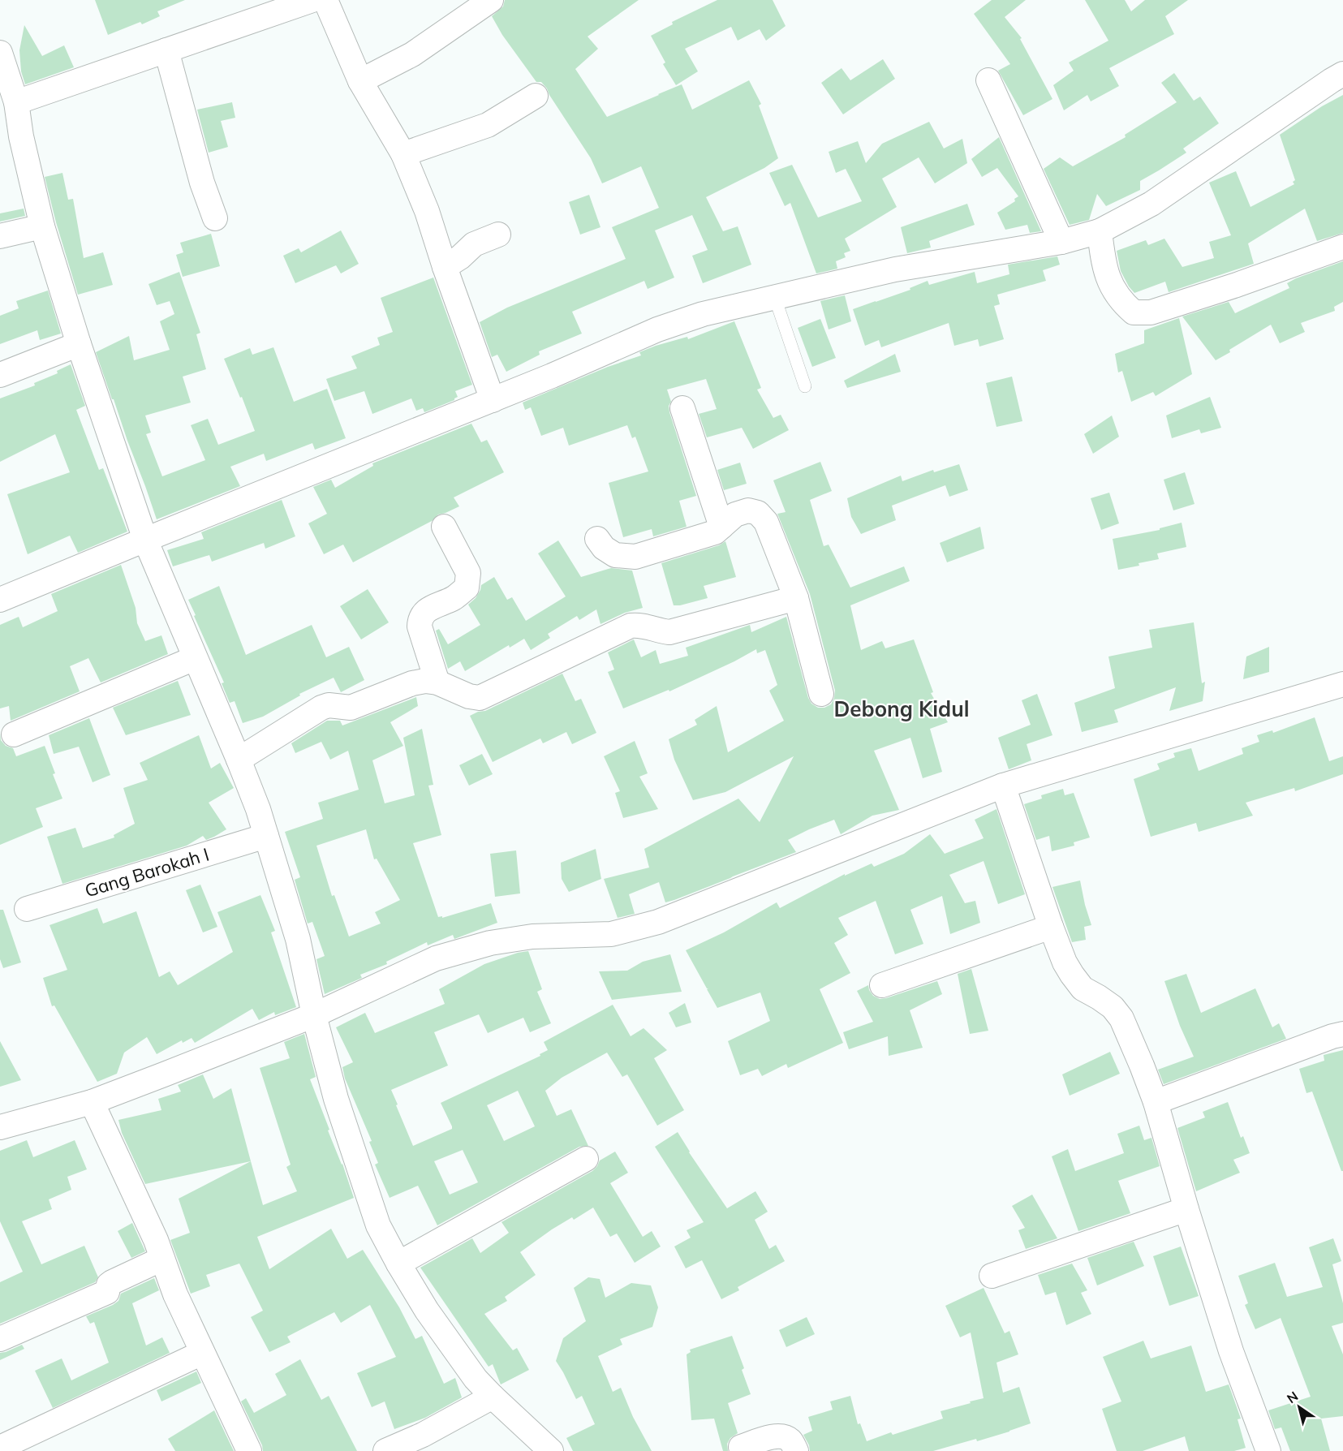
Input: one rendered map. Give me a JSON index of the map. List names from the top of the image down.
{
  "streets": {
    "street": ["Gang Barokah I"]
  },
  "districts": ["Debong Kidul"],
  "north": "top left"
}
